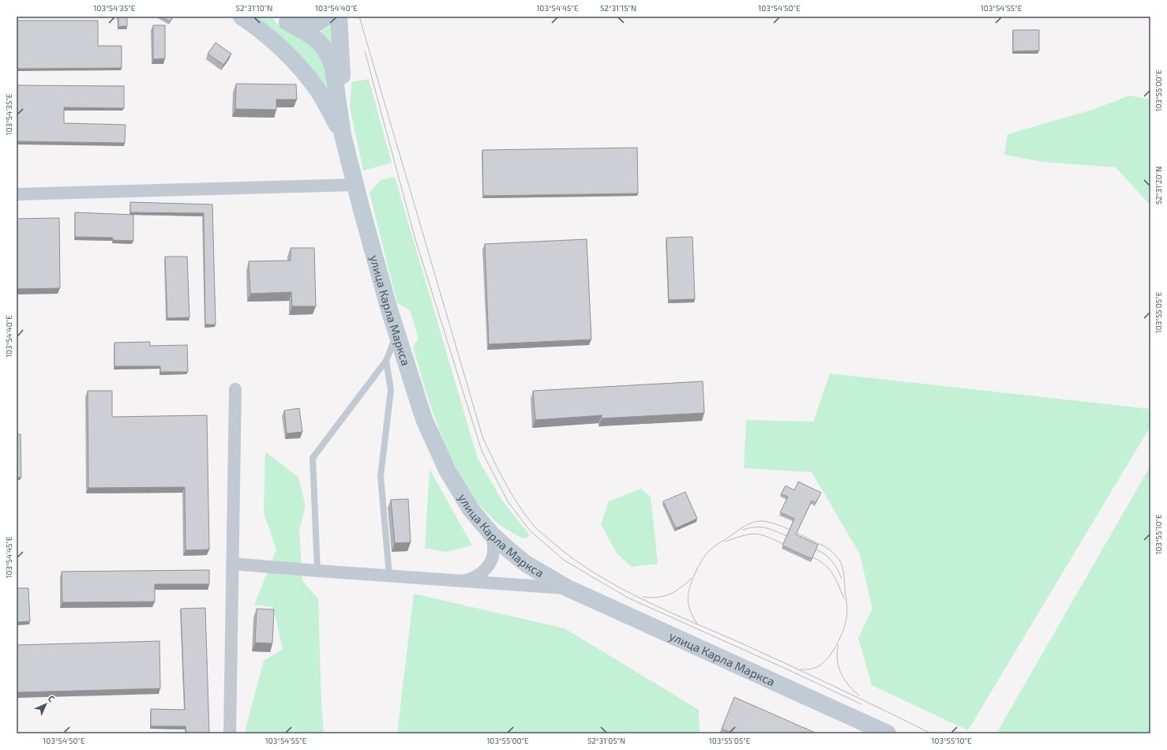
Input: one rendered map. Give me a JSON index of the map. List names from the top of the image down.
{
  "streets": {
    "street": ["улица Карла Маркса"]
  },
  "north": "top right",
  "coordinates": [
    "103°54'35\"E",
    "52°31'10\"N",
    "103°54'40\"E",
    "103°54'45\"E",
    "52°31'15\"N",
    "103°54'50\"E",
    "103°54'55\"E",
    "103°55'00\"E",
    "52°31'20\"N",
    "103°55'05\"E",
    "103°55'10\"E",
    "52°31'05\"N"
  ]
}
